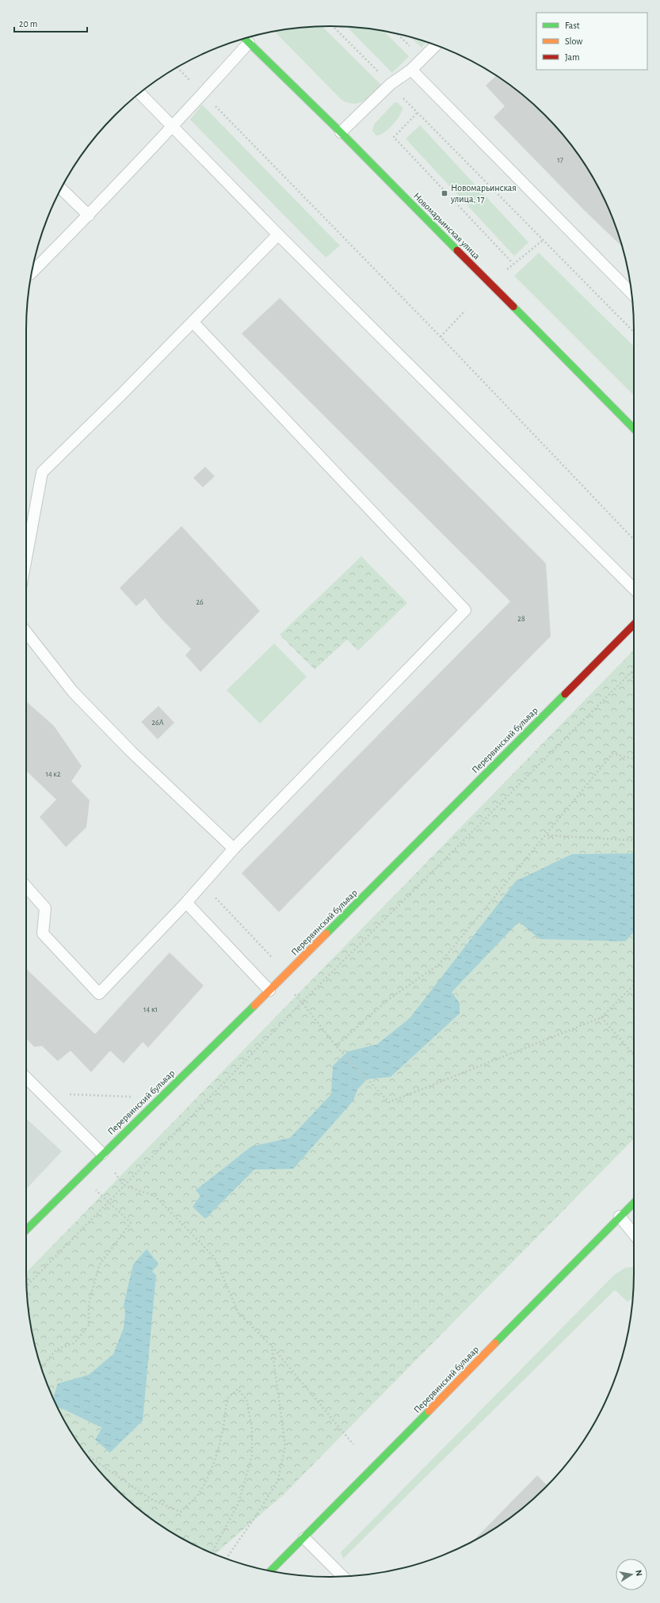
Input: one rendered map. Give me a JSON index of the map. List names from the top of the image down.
{
  "streets": {
    "street": ["Новомарьинская улица", "Перервинский бульвар"]
  },
  "places": {
    "transit": ["Новомарьинская улица, 17"]
  },
  "house_numbers": [
    "17",
    "26",
    "28",
    "26А",
    "14 к2",
    "14 к1"
  ],
  "legend": ["Fast", "Slow", "Jam"],
  "scale_bar": "20 m",
  "north": "right"
}
